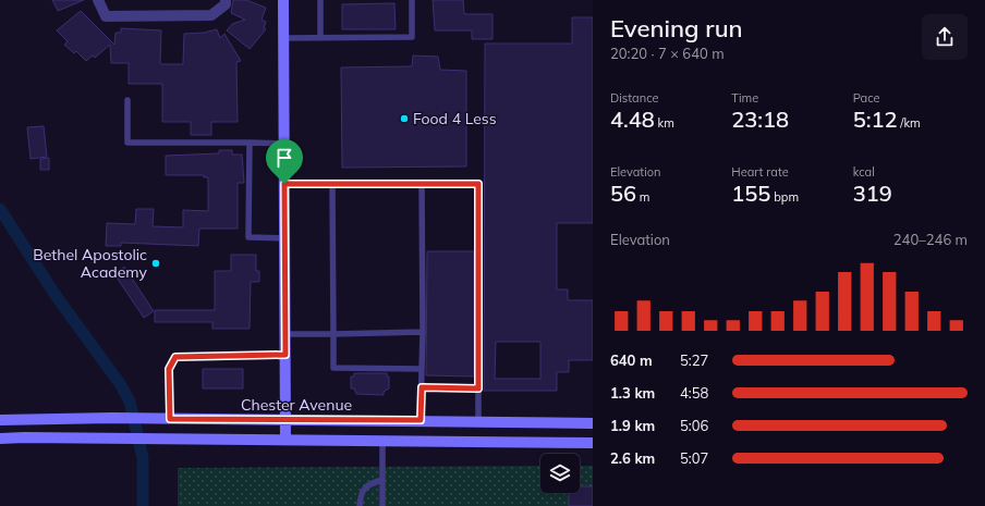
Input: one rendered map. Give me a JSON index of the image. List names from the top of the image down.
{
  "streets": {
    "main road": ["Chester Avenue"]
  },
  "places": ["Food 4 Less", "Bethel Apostolic Academy"],
  "page": {
    "heading": ["Evening run", "20:20 · 7 × 640 m"],
    "stats": [
      ["Distance", "4.48 km"],
      ["Time", "23:18"],
      ["Pace", "5:12 /km"],
      ["Elevation", "56 m"],
      ["Heart rate", "155 bpm"],
      ["kcal", "319"]
    ],
    "chart": ["Elevation", "240–246 m"],
    "list": [
      {
        "name": "640 m",
        "note": "5:27"
      },
      {
        "name": "1.3 km",
        "note": "4:58"
      },
      {
        "name": "1.9 km",
        "note": "5:06"
      },
      {
        "name": "2.6 km",
        "note": "5:07"
      }
    ]
  }
}
